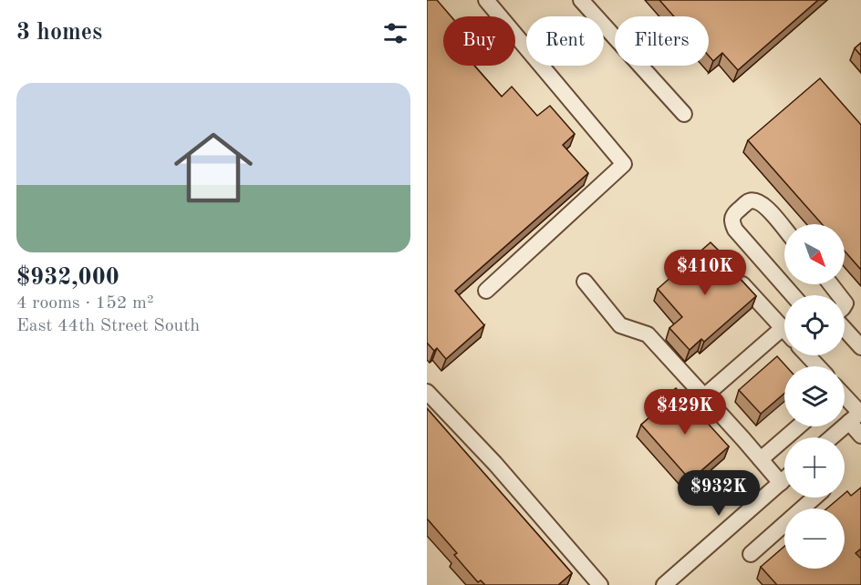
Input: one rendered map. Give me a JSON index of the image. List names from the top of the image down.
{
  "north": "bottom right",
  "page": {
    "heading": "3 homes",
    "chip": ["Buy", "Rent", "Filters"],
    "list": [
      {
        "name": "$932,000",
        "note": "4 rooms · 152 m² · East 44th Street South"
      }
    ],
    "map_buttons": ["+", "−"],
    "price": ["$410K", "$429K", "$932K"]
  }
}
